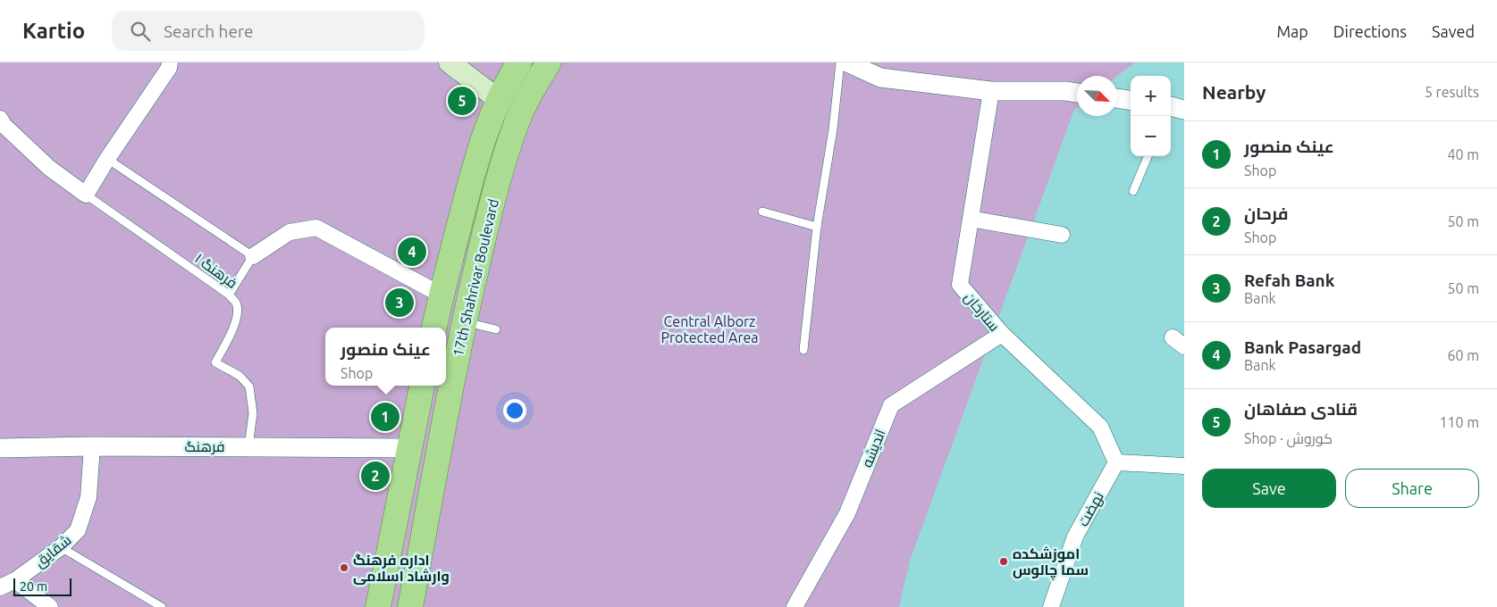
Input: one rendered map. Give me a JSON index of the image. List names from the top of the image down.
{
  "streets": {
    "main road": ["17th Shahrivar Boulevard"],
    "street": [
      "ستارخان",
      "فرهنگ",
      "اندیشه",
      "نهضت",
      "شقایق"
    ],
    "lane": ["فرهنگ ۱"]
  },
  "crossings": [
    ["فرهنگ ۱", "فرهنگ"],
    ["ستارخان", "اندیشه"],
    ["ستارخان", "نهضت"],
    ["فرهنگ", "شقایق"]
  ],
  "parks": ["Central Alborz Protected Area"],
  "places": ["اموزشکده سما چالوس", "اداره فرهنگ وارشاد اسلامی"],
  "scale_bar": "20 m",
  "north": "bottom right",
  "page": {
    "header": "Kartio",
    "search": "Search here",
    "nav": ["Map", "Directions", "Saved"],
    "heading": ["Nearby", "5 results"],
    "map_buttons": ["+", "−"],
    "pins": [
      "5",
      "4",
      "3",
      "1",
      "2"
    ],
    "list": [
      {
        "mark": "1",
        "name": "عینک منصور",
        "note": "Shop",
        "value": "40 m"
      },
      {
        "mark": "2",
        "name": "فرحان",
        "note": "Shop",
        "value": "50 m"
      },
      {
        "mark": "3",
        "name": "Refah Bank",
        "note": "Bank",
        "value": "50 m"
      },
      {
        "mark": "4",
        "name": "Bank Pasargad",
        "note": "Bank",
        "value": "60 m"
      },
      {
        "mark": "5",
        "name": "قنادی صفاهان",
        "note": "Shop · کوروش",
        "value": "110 m"
      }
    ],
    "popup": ["عینک منصور", "Shop"],
    "buttons": ["Save", "Share"],
    "scale": "20 m"
  }
}
